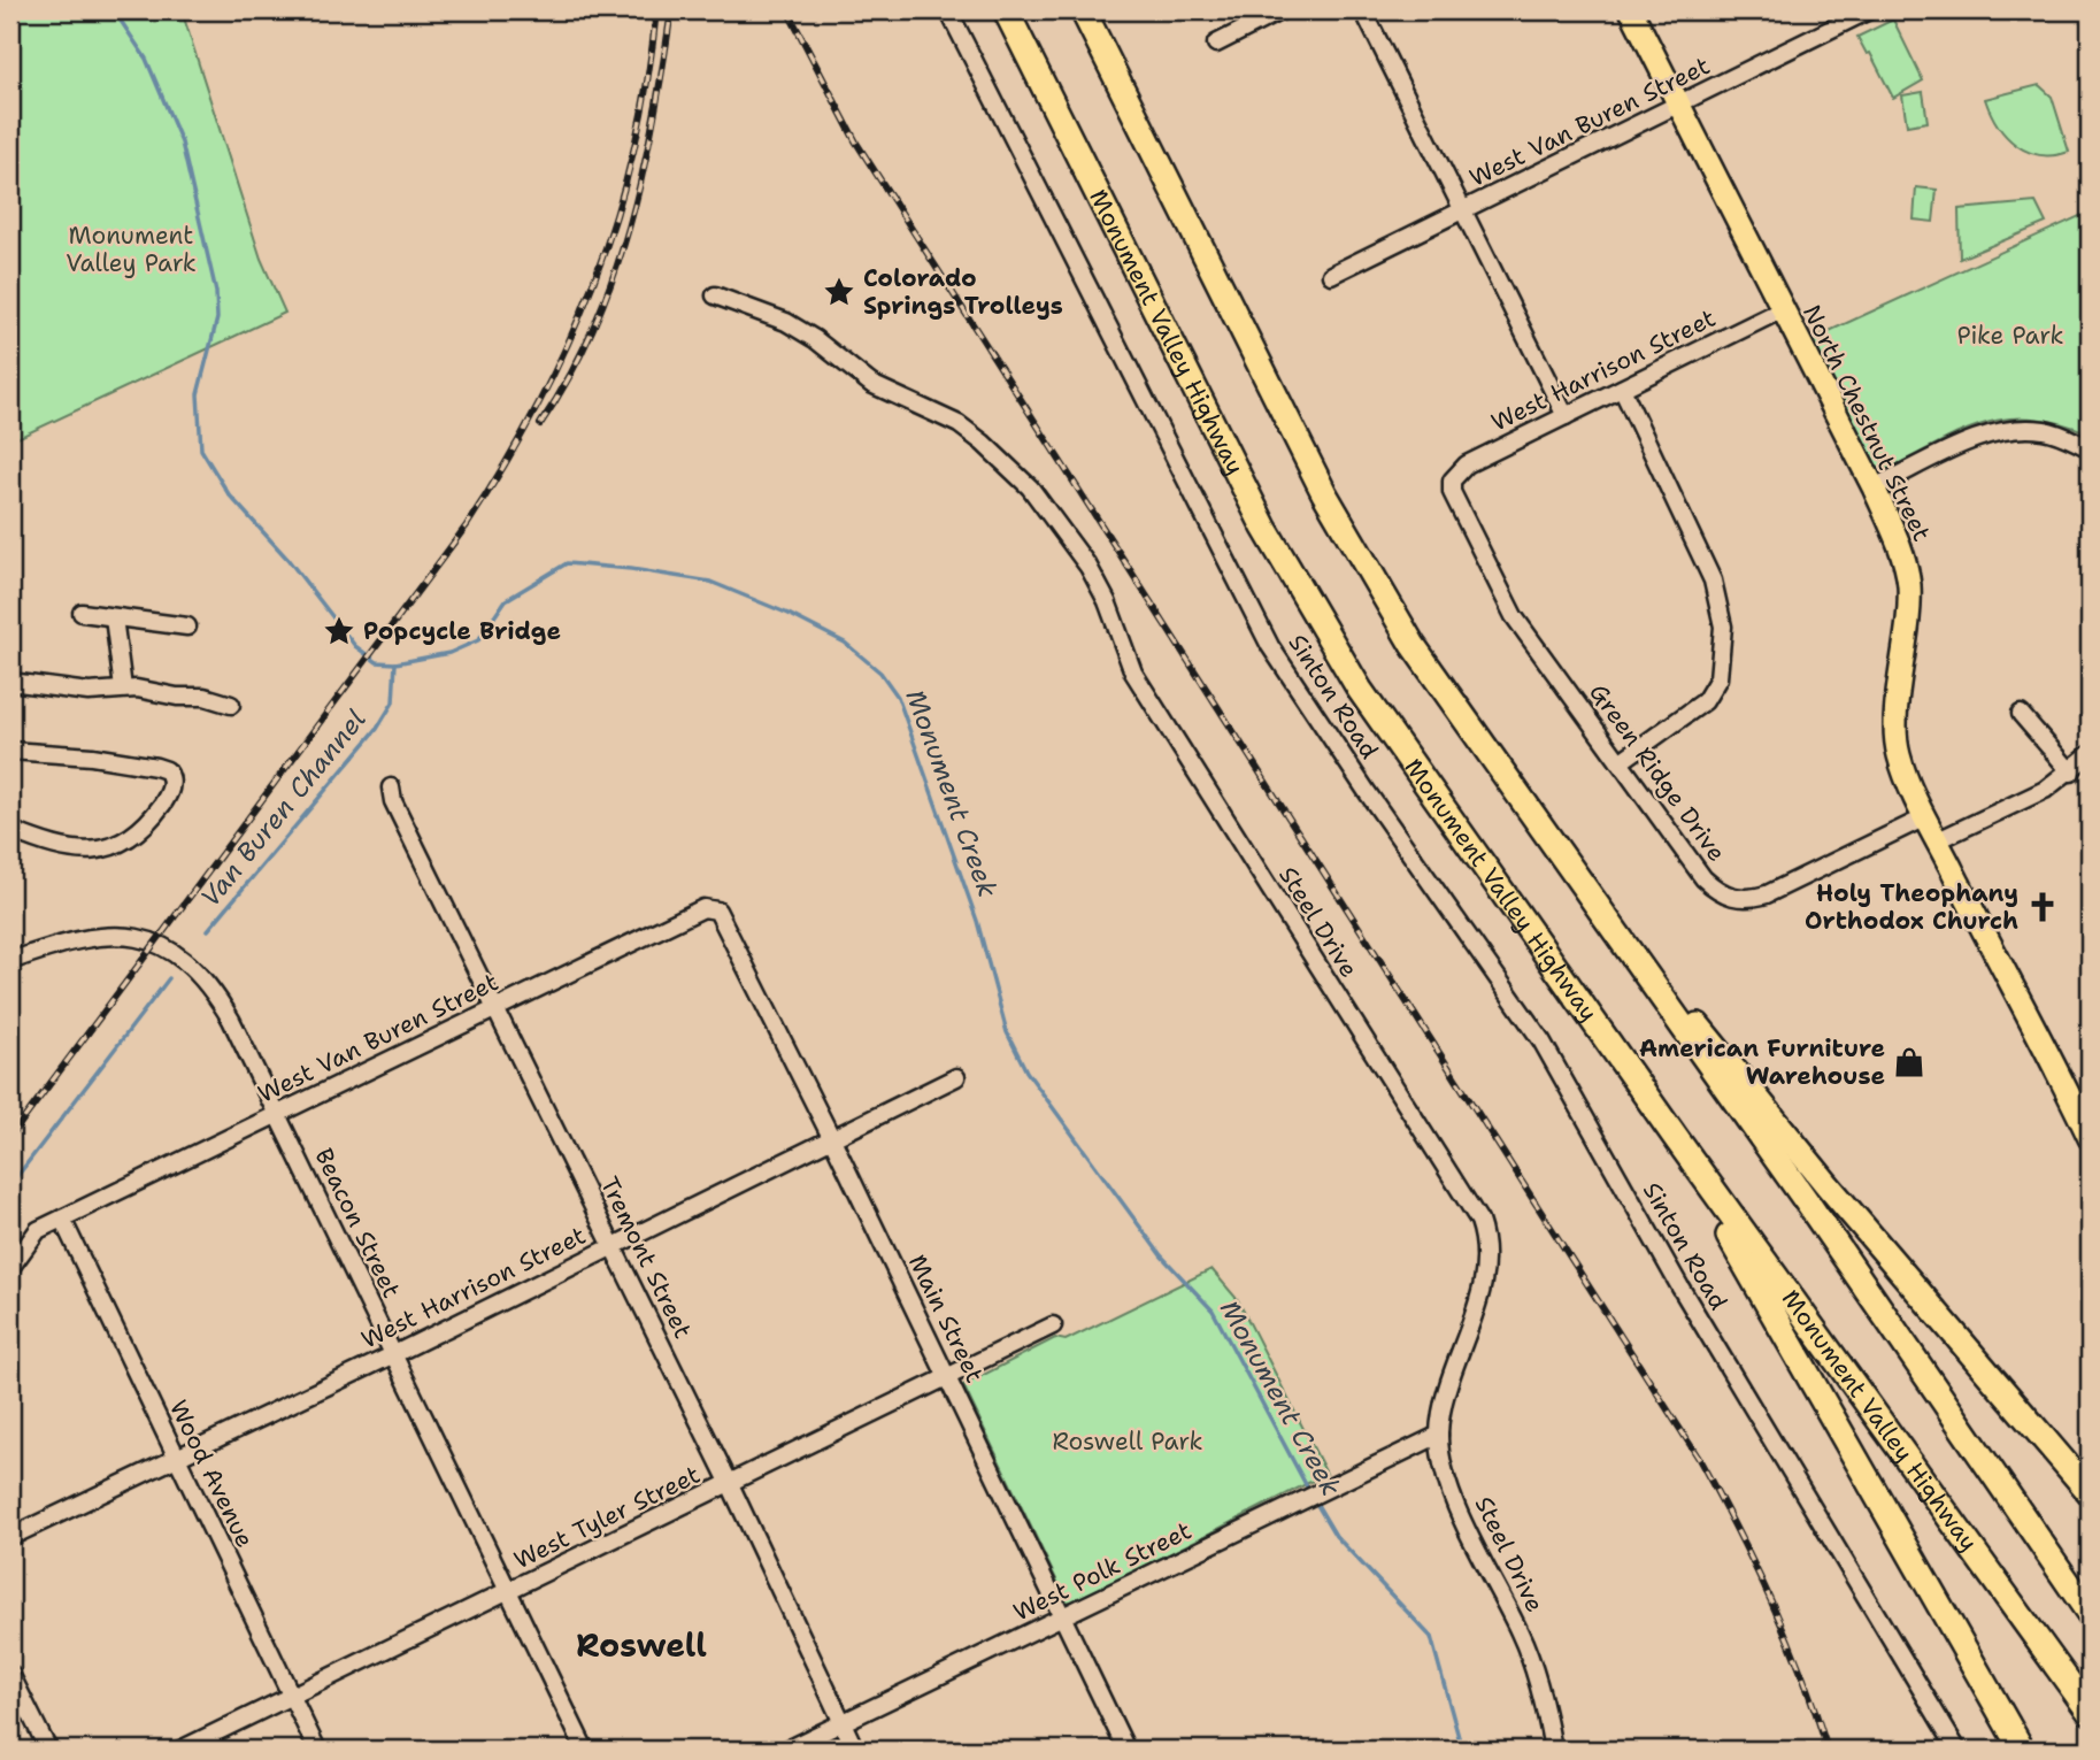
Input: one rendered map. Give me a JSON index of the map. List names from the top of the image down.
{
  "streets": {
    "highway": ["Monument Valley Highway"],
    "main road": ["North Chestnut Street"],
    "street": [
      "West Van Buren Street",
      "West Harrison Street",
      "Sinton Road",
      "Green Ridge Drive",
      "Steel Drive",
      "Beacon Street",
      "Tremont Street",
      "Main Street",
      "Wood Avenue",
      "West Tyler Street",
      "West Polk Street"
    ]
  },
  "crossings": [
    ["West Van Buren Street", "North Chestnut Street"],
    ["West Van Buren Street", "Beacon Street"],
    ["West Van Buren Street", "Tremont Street"],
    ["West Van Buren Street", "Main Street"],
    ["West Van Buren Street", "Wood Avenue"],
    ["West Harrison Street", "North Chestnut Street"],
    ["West Harrison Street", "Green Ridge Drive"],
    ["West Harrison Street", "Beacon Street"],
    ["West Harrison Street", "Tremont Street"],
    ["West Harrison Street", "Main Street"],
    ["West Harrison Street", "Wood Avenue"],
    ["North Chestnut Street", "Green Ridge Drive"],
    ["Steel Drive", "West Polk Street"],
    ["Beacon Street", "West Tyler Street"],
    ["Tremont Street", "West Tyler Street"],
    ["Tremont Street", "West Polk Street"],
    ["Main Street", "West Tyler Street"],
    ["Main Street", "West Polk Street"],
    ["Wood Avenue", "West Tyler Street"]
  ],
  "districts": ["Roswell"],
  "water": ["Monument Creek", "Van Buren Channel"],
  "parks": ["Monument Valley Park", "Pike Park", "Roswell Park"],
  "places": {
    "place": ["Colorado Springs Trolleys", "Popcycle Bridge"],
    "church": ["Holy Theophany Orthodox Church"],
    "shop": ["American Furniture Warehouse"]
  }
}
